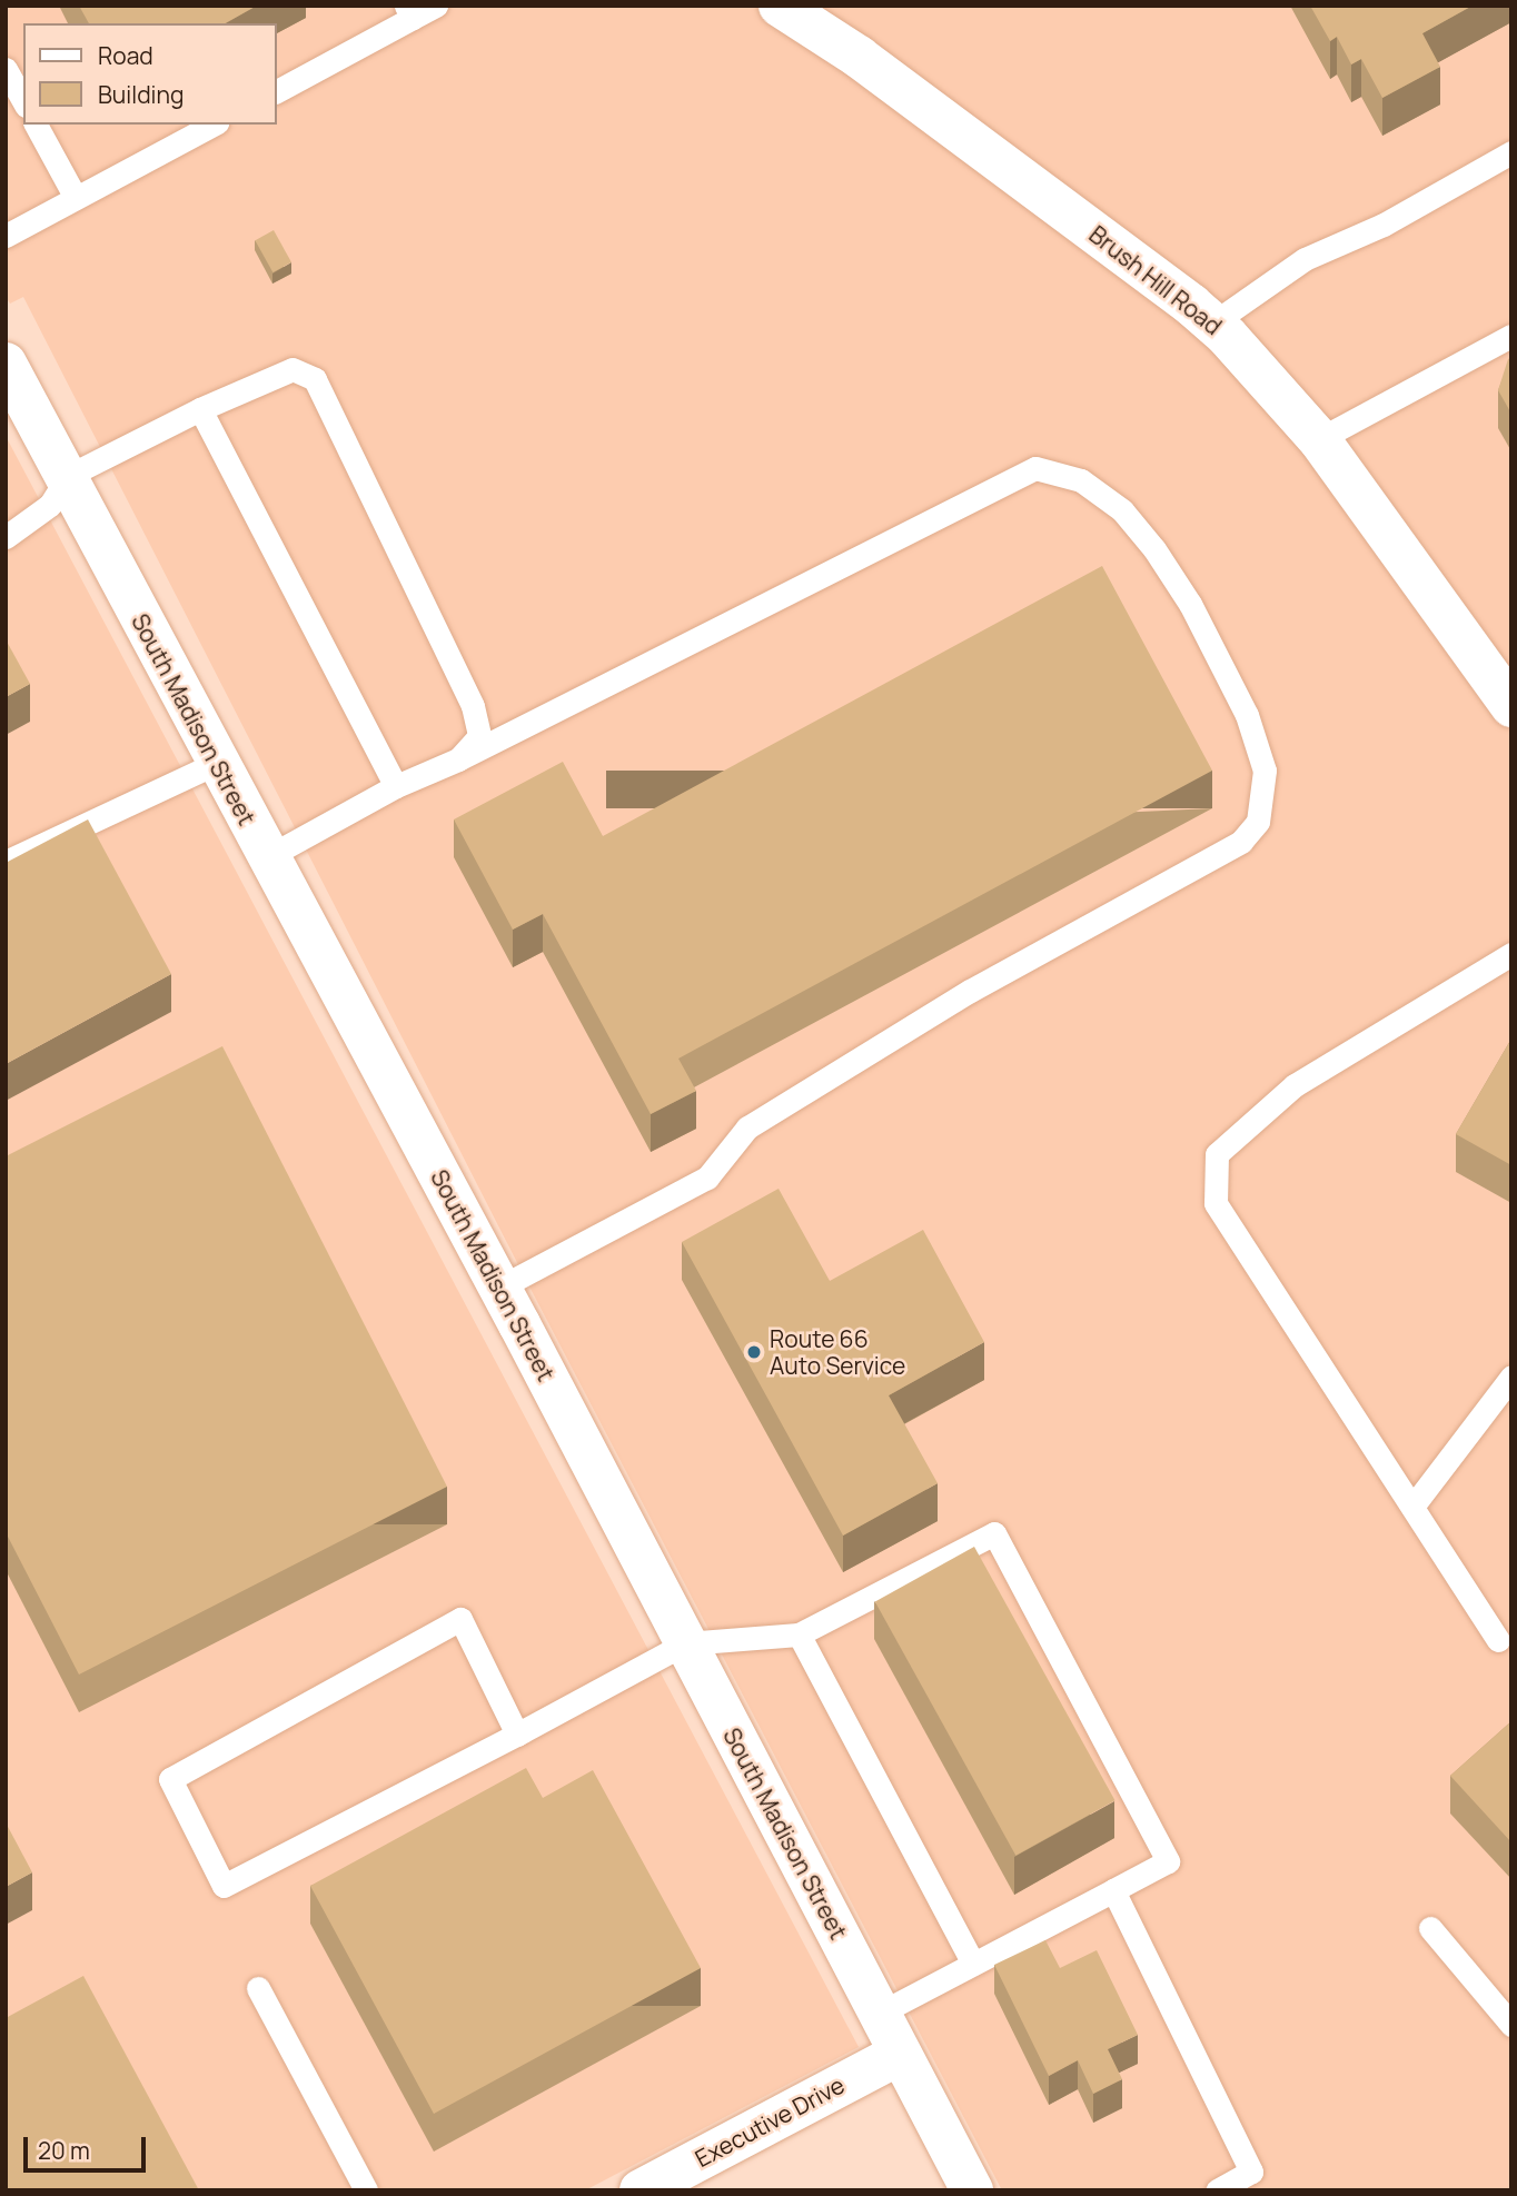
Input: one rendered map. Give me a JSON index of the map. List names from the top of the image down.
{
  "streets": {
    "street": ["Brush Hill Road", "South Madison Street", "Executive Drive"]
  },
  "crossings": [
    ["South Madison Street", "Executive Drive"]
  ],
  "places": ["Route 66 Auto Service"],
  "legend": ["Road", "Building"],
  "scale_bar": "20 m"
}
